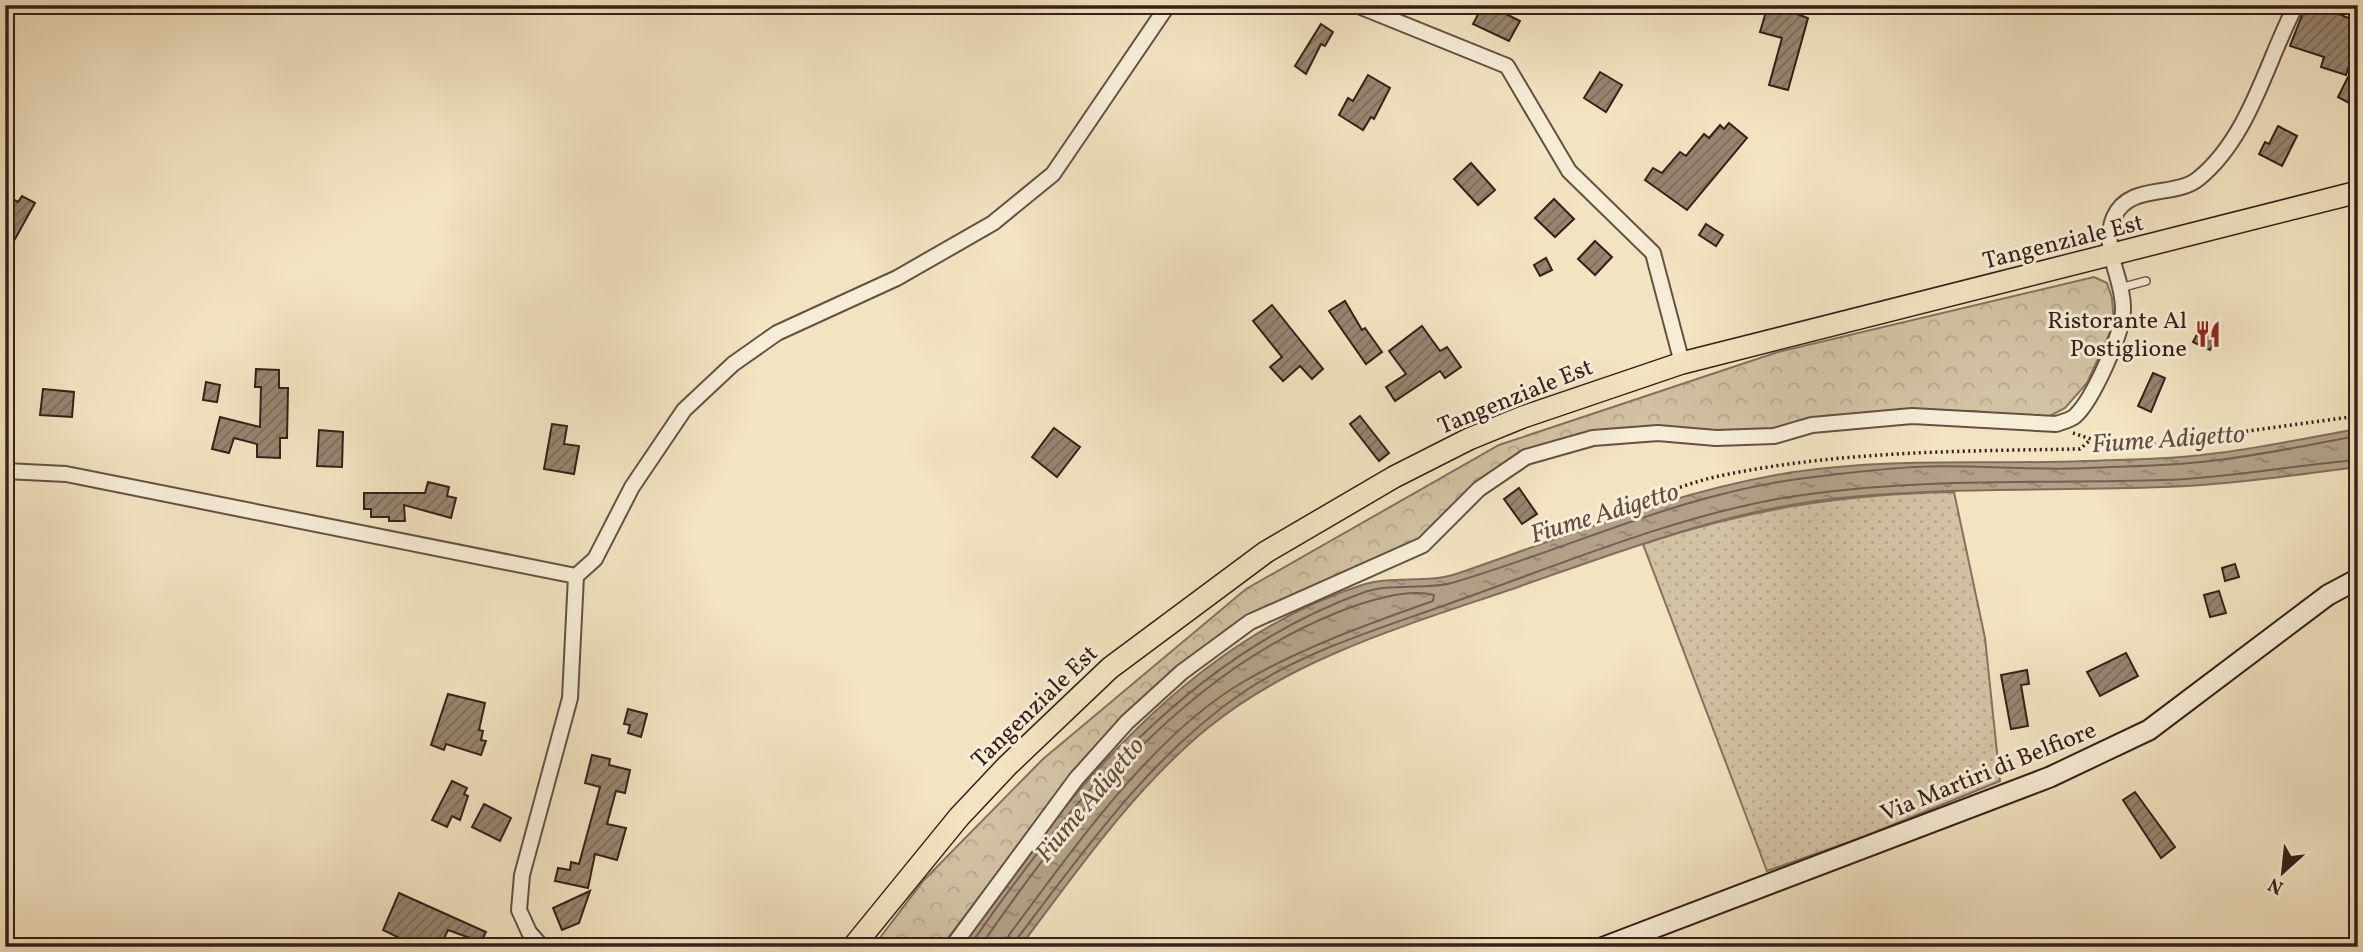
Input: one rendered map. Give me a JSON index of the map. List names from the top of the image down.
{
  "streets": {
    "main road": ["Tangenziale Est"],
    "street": ["Via Martiri di Belfiore"]
  },
  "water": ["Fiume Adigetto"],
  "places": {
    "restaurant": ["Ristorante Al Postiglione"]
  },
  "north": "bottom left"
}
